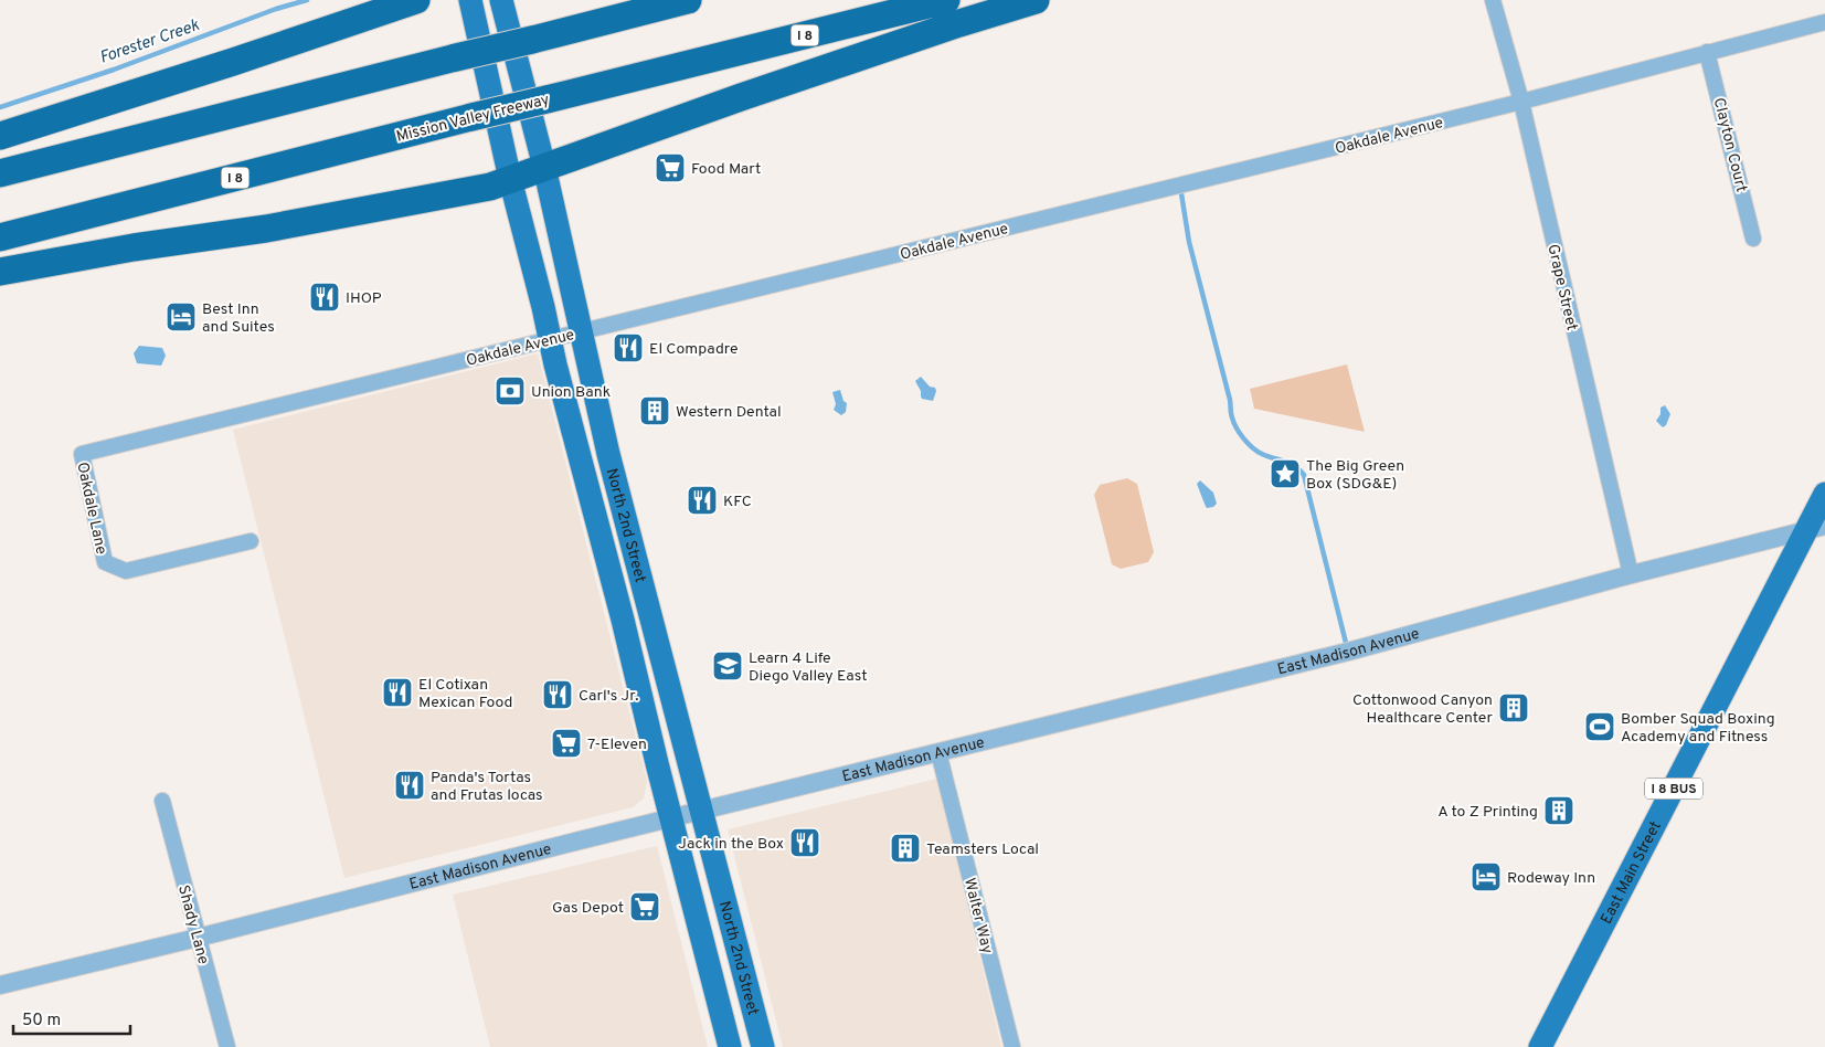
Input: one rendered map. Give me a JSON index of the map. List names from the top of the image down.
{
  "streets": {
    "highway": ["I 8", "Mission Valley Freeway"],
    "main road": ["North 2nd Street", "I 8 BUS", "East Main Street"],
    "street": [
      "Oakdale Avenue",
      "Clayton Court",
      "Grape Street",
      "Oakdale Lane",
      "East Madison Avenue",
      "Walter Way",
      "Shady Lane"
    ]
  },
  "crossings": [
    ["Oakdale Avenue", "Clayton Court"],
    ["Oakdale Avenue", "Grape Street"],
    ["Oakdale Avenue", "Oakdale Lane"],
    ["Oakdale Avenue", "North 2nd Street"],
    ["Grape Street", "East Madison Avenue"],
    ["North 2nd Street", "East Madison Avenue"],
    ["East Madison Avenue", "East Main Street"],
    ["East Madison Avenue", "Walter Way"],
    ["East Madison Avenue", "Shady Lane"]
  ],
  "water": ["Forester Creek"],
  "places": {
    "supermarket": ["Food Mart", "7-Eleven", "Gas Depot"],
    "restaurant": [
      "IHOP",
      "El Compadre",
      "KFC",
      "El Cotixan Mexican Food",
      "Carl's Jr.",
      "Panda's Tortas and Frutas locas",
      "Jack in the Box"
    ],
    "hotel": ["Best Inn and Suites", "Rodeway Inn"],
    "bank": ["Union Bank"],
    "building": [
      "Western Dental",
      "Cottonwood Canyon Healthcare Center",
      "A to Z Printing",
      "Teamsters Local"
    ],
    "place": ["The Big Green Box (SDG&E)"],
    "school or university": ["Learn 4 Life Diego Valley East"],
    "sports": ["Bomber Squad Boxing Academy and Fitness"]
  },
  "scale_bar": "50 m"
}
